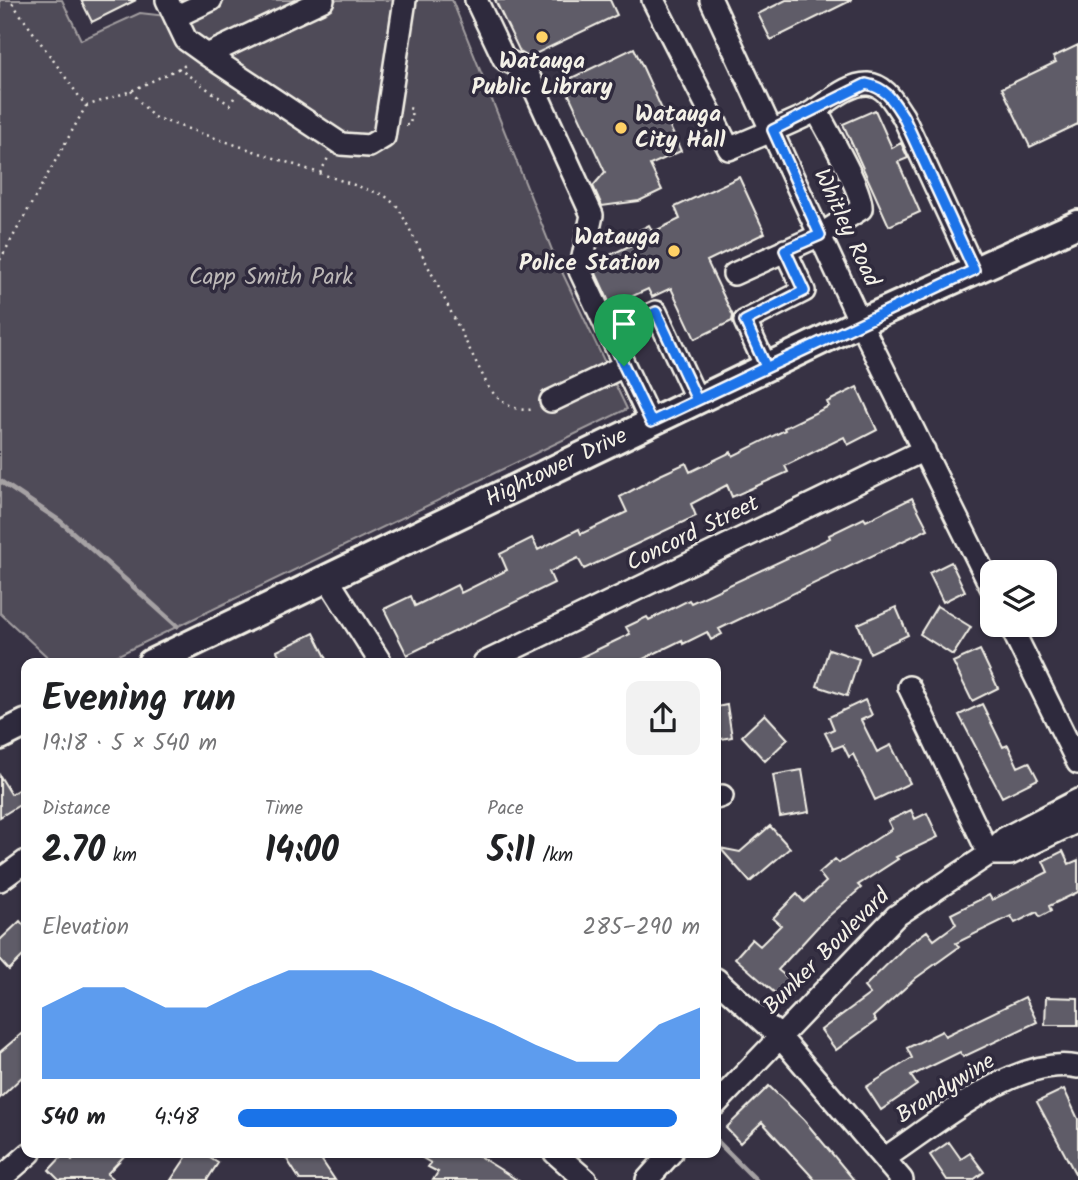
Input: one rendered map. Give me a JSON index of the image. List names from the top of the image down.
{
  "streets": {
    "main road": ["Hightower Drive"],
    "street": [
      "Whitley Road",
      "Concord Street",
      "Bunker Boulevard",
      "Brandywine"
    ]
  },
  "crossings": [
    ["Whitley Road", "Hightower Drive"],
    ["Whitley Road", "Concord Street"]
  ],
  "parks": ["Capp Smith Park"],
  "places": ["Watauga Public Library", "Watauga City Hall", "Watauga Police Station"],
  "page": {
    "heading": ["Evening run", "19:18 · 5 × 540 m"],
    "stats": [
      ["Distance", "2.70 km"],
      ["Time", "14:00"],
      ["Pace", "5:11 /km"]
    ],
    "chart": ["Elevation", "285–290 m"],
    "list": [
      {
        "name": "540 m",
        "note": "4:48"
      }
    ]
  }
}
